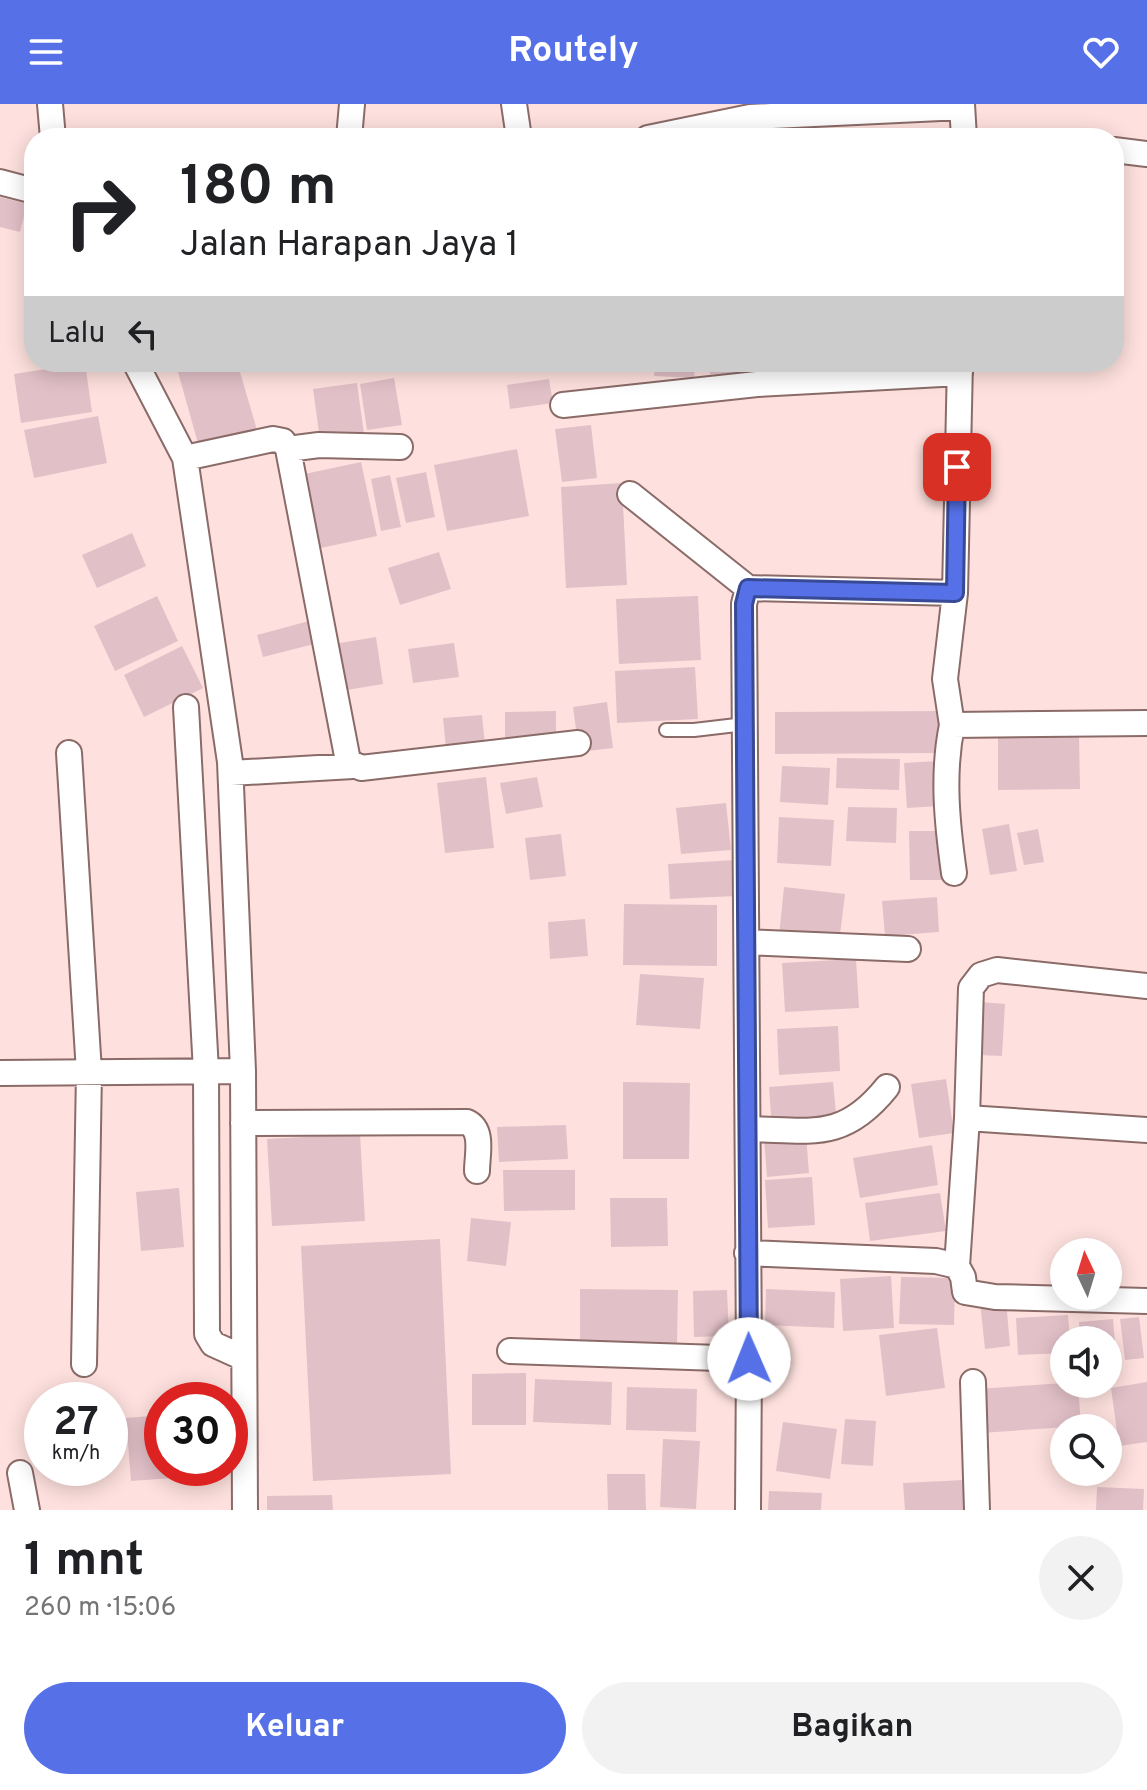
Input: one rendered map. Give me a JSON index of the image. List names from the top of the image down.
{
  "north": "top",
  "page": {
    "header": "Routely",
    "turn": ["180 m", "Jalan Harapan Jaya 1"],
    "then": "Lalu",
    "speed": "27 km/h",
    "limit": "30",
    "heading": ["1 mnt", "260 m · 15:06"],
    "buttons": ["Keluar", "Bagikan"]
  }
}
